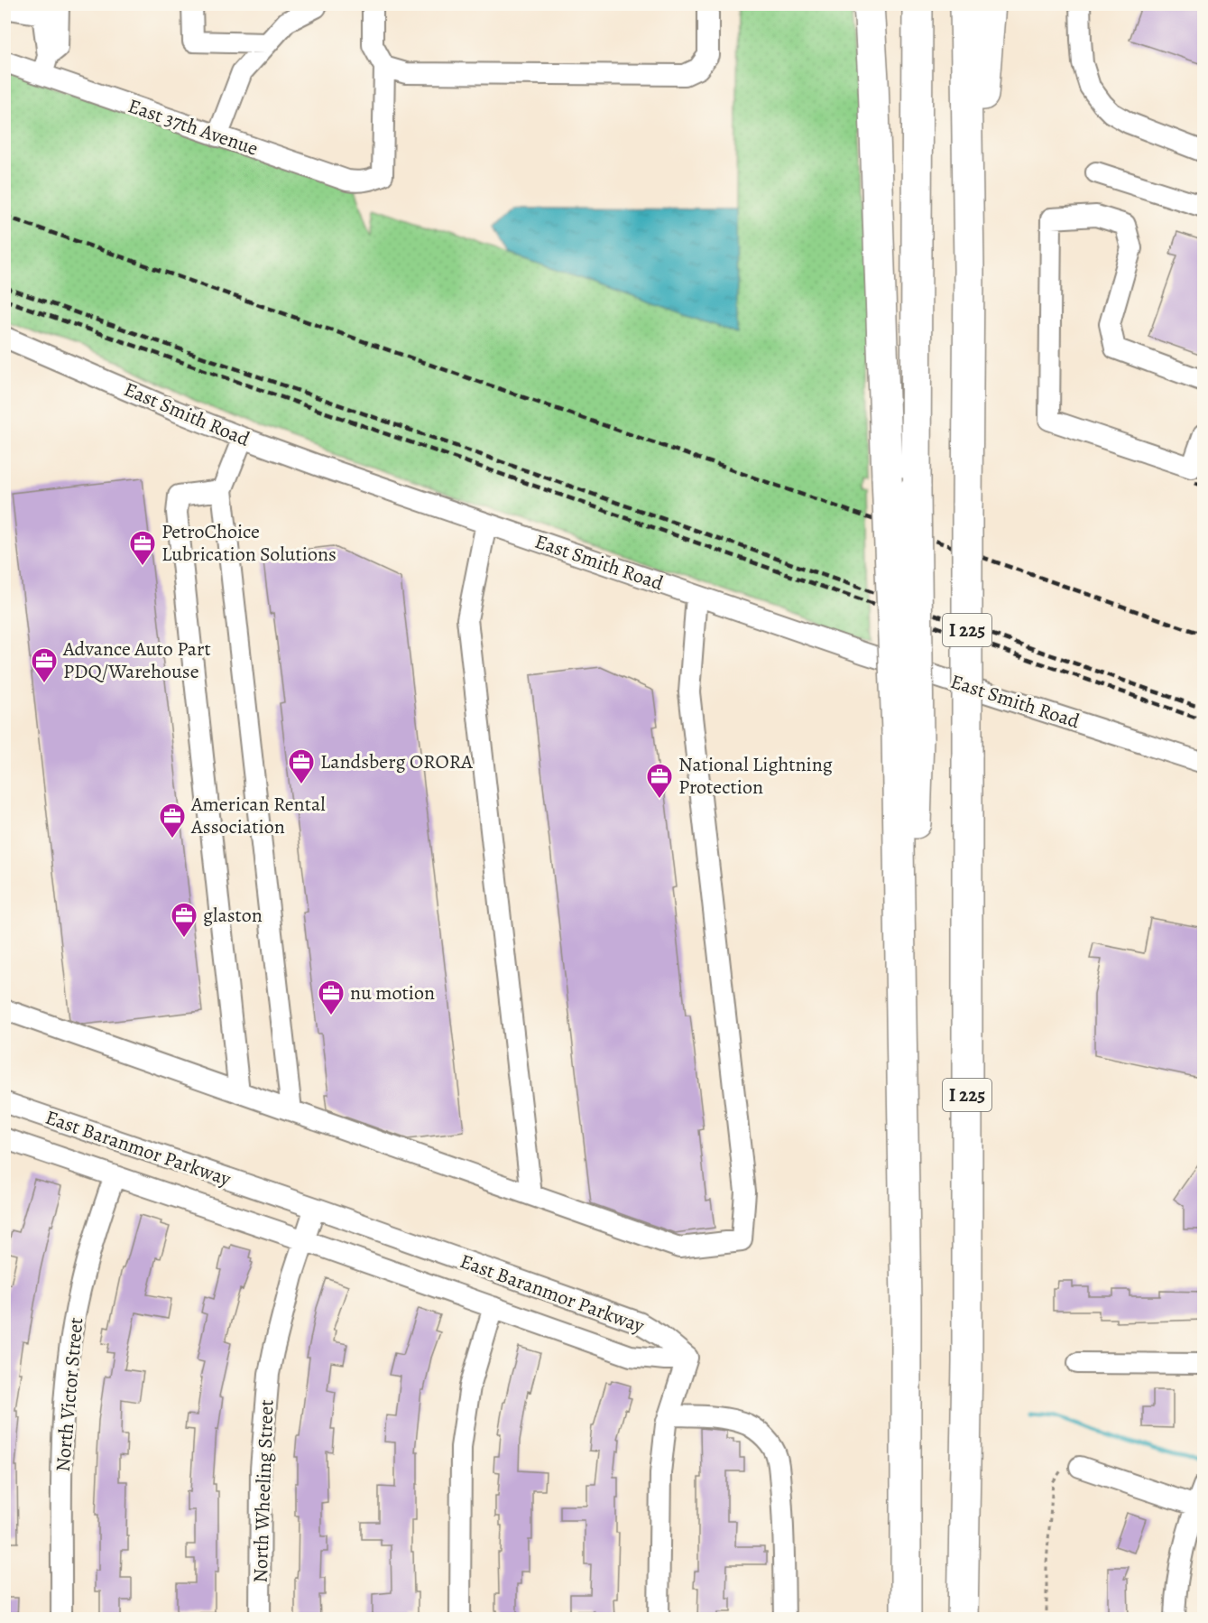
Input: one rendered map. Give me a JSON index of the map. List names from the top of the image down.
{
  "streets": {
    "highway": ["I 225"],
    "street": [
      "East 37th Avenue",
      "East Smith Road",
      "East Baranmor Parkway",
      "North Victor Street",
      "North Wheeling Street"
    ]
  },
  "crossings": [
    ["East Baranmor Parkway", "North Victor Street"],
    ["East Baranmor Parkway", "North Wheeling Street"]
  ],
  "places": {
    "office": [
      "PetroChoice Lubrication Solutions",
      "Advance Auto Part PDQ/Warehouse",
      "Landsberg ORORA",
      "National Lightning Protection",
      "American Rental Association",
      "glaston",
      "nu motion"
    ]
  }
}
